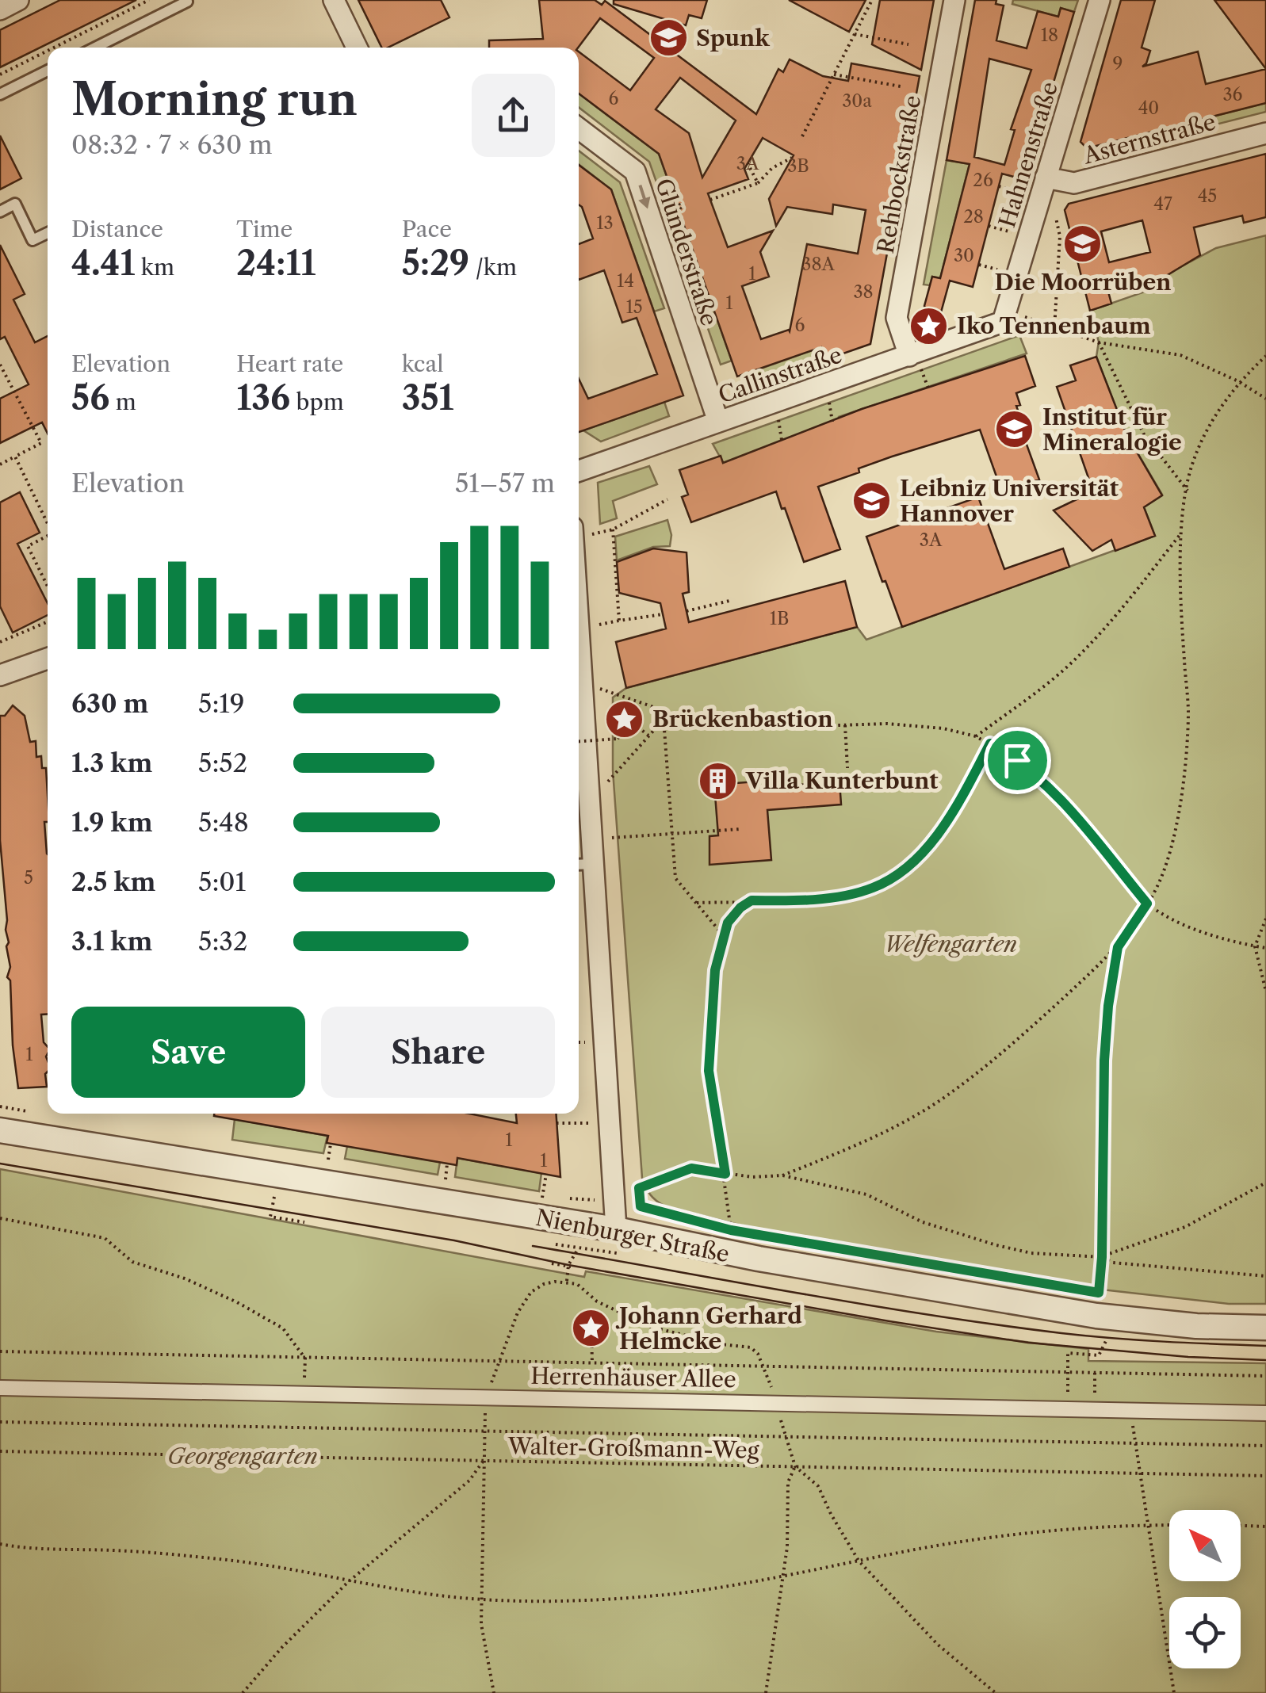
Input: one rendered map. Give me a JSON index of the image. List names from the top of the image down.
{
  "streets": {
    "street": [
      "Asternstraße",
      "Hahnenstraße",
      "Rehbockstraße",
      "Glünderstraße",
      "Callinstraße",
      "Nienburger Straße",
      "Herrenhäuser Allee"
    ],
    "path": ["Walter-Großmann-Weg"]
  },
  "crossings": [
    ["Asternstraße", "Hahnenstraße"],
    ["Hahnenstraße", "Callinstraße"],
    ["Rehbockstraße", "Callinstraße"],
    ["Glünderstraße", "Callinstraße"]
  ],
  "one_way": ["Glünderstraße"],
  "parks": ["Welfengarten", "Georgengarten"],
  "places": {
    "school or university": [
      "Spunk",
      "Die Moorrüben",
      "Institut für Mineralogie",
      "Leibniz Universität Hannover"
    ],
    "place": ["Iko Tennenbaum", "Brückenbastion", "Johann Gerhard Helmcke"],
    "building": ["Villa Kunterbunt"]
  },
  "house_numbers": [
    "18",
    "9",
    "36",
    "6",
    "30a",
    "40",
    "3A",
    "3B",
    "26",
    "45",
    "47",
    "28",
    "13",
    "30",
    "38A",
    "1",
    "14",
    "38",
    "1",
    "15",
    "6",
    "3A",
    "1B",
    "5",
    "1",
    "1",
    "1"
  ],
  "north": "top left",
  "page": {
    "heading": ["Morning run", "08:32 · 7 × 630 m"],
    "stats": [
      ["Distance", "4.41 km"],
      ["Time", "24:11"],
      ["Pace", "5:29 /km"],
      ["Elevation", "56 m"],
      ["Heart rate", "136 bpm"],
      ["kcal", "351"]
    ],
    "chart": ["Elevation", "51–57 m"],
    "list": [
      {
        "name": "630 m",
        "note": "5:19"
      },
      {
        "name": "1.3 km",
        "note": "5:52"
      },
      {
        "name": "1.9 km",
        "note": "5:48"
      },
      {
        "name": "2.5 km",
        "note": "5:01"
      },
      {
        "name": "3.1 km",
        "note": "5:32"
      }
    ],
    "buttons": ["Save", "Share"]
  }
}
